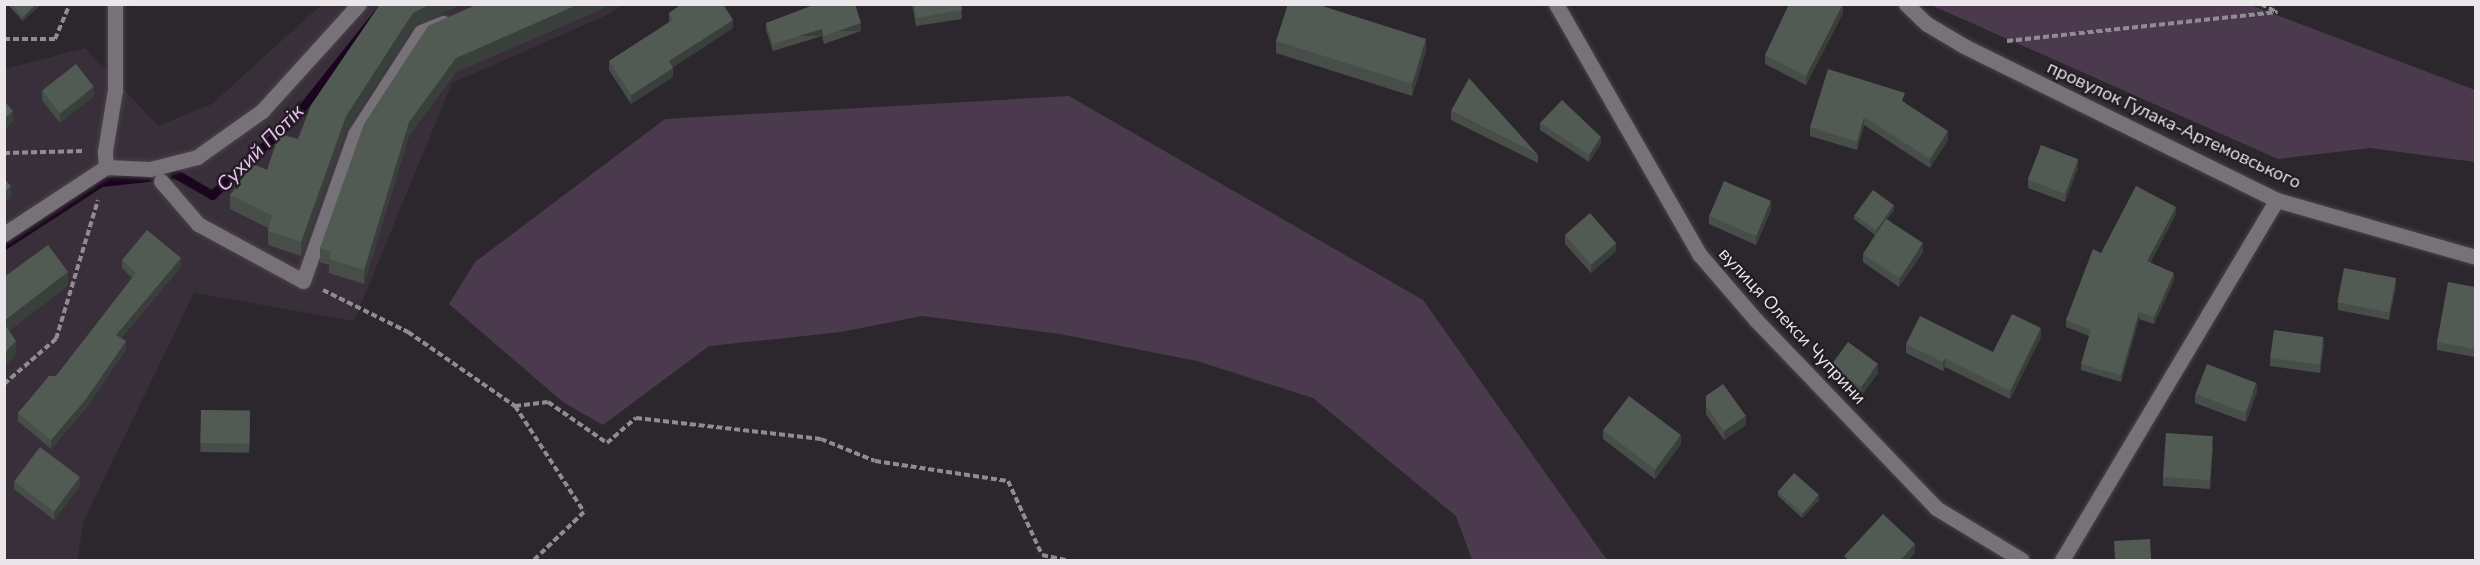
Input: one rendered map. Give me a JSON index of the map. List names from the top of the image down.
{
  "streets": {
    "street": ["провулок Гулака-Артемовського", "вулиця Олекси Чуприни"]
  },
  "water": ["Сухий Потік"]
}
